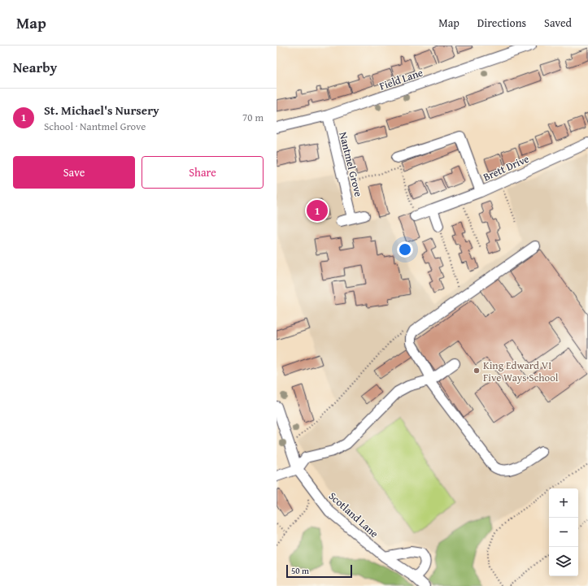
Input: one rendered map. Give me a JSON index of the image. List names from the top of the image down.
{
  "streets": {
    "street": [
      "Field Lane",
      "Nantmel Grove",
      "Brett Drive",
      "Scotland Lane"
    ]
  },
  "crossings": [
    ["Field Lane", "Nantmel Grove"]
  ],
  "places": ["King Edward VI Five Ways School"],
  "scale_bar": "50 m",
  "page": {
    "header": "Map",
    "nav": ["Map", "Directions", "Saved"],
    "heading": "Nearby",
    "list": [
      {
        "mark": "1",
        "name": "St. Michael's Nursery",
        "note": "School · Nantmel Grove",
        "value": "70 m"
      }
    ],
    "buttons": ["Save", "Share"],
    "pins": "1",
    "map_buttons": ["+", "−"],
    "scale": "50 m"
  }
}
